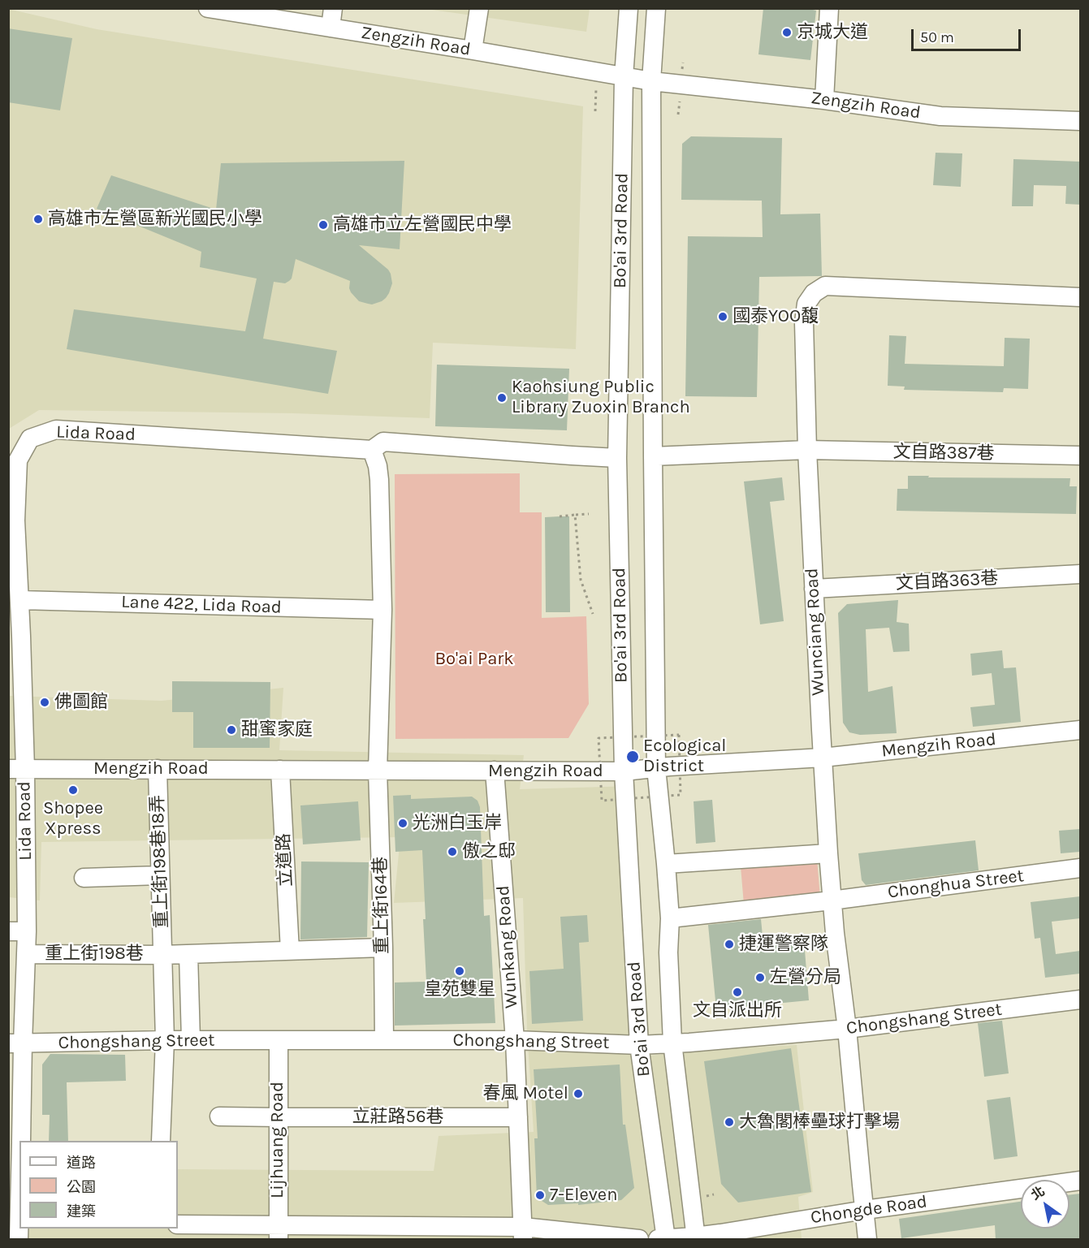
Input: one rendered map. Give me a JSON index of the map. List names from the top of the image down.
{
  "streets": {
    "street": [
      "Zengzih Road",
      "Bo'ai 3rd Road",
      "Lida Road",
      "文自路387巷",
      "文自路363巷",
      "Lane 422, Lida Road",
      "Wunciang Road",
      "Mengzih Road",
      "立道路",
      "重上街198巷18弄",
      "Chonghua Street",
      "重上街164巷",
      "Wunkang Road",
      "重上街198巷",
      "Chongshang Street",
      "立莊路56巷",
      "Lijhuang Road",
      "Chongde Road"
    ]
  },
  "crossings": [
    ["Zengzih Road", "Bo'ai 3rd Road"],
    ["Bo'ai 3rd Road", "文自路387巷"],
    ["Bo'ai 3rd Road", "Mengzih Road"],
    ["Bo'ai 3rd Road", "Chonghua Street"],
    ["Bo'ai 3rd Road", "Chongshang Street"],
    ["Bo'ai 3rd Road", "Chongde Road"],
    ["Lida Road", "Lane 422, Lida Road"],
    ["Lida Road", "Mengzih Road"],
    ["Lida Road", "重上街198巷"],
    ["Lida Road", "Chongshang Street"],
    ["文自路387巷", "Wunciang Road"],
    ["文自路363巷", "Wunciang Road"],
    ["Wunciang Road", "Mengzih Road"],
    ["Wunciang Road", "Chonghua Street"],
    ["Wunciang Road", "Chongshang Street"],
    ["Wunciang Road", "Chongde Road"],
    ["Mengzih Road", "立道路"],
    ["Mengzih Road", "重上街198巷18弄"],
    ["Mengzih Road", "重上街164巷"],
    ["Mengzih Road", "Wunkang Road"],
    ["重上街198巷18弄", "重上街198巷"],
    ["重上街198巷18弄", "Chongshang Street"],
    ["重上街164巷", "Chongshang Street"],
    ["Wunkang Road", "Chongshang Street"],
    ["Wunkang Road", "立莊路56巷"],
    ["Chongshang Street", "Lijhuang Road"],
    ["立莊路56巷", "Lijhuang Road"]
  ],
  "parks": ["Bo'ai Park"],
  "places": [
    "京城大道",
    "高雄市左營區新光國民小學",
    "高雄市立左營國民中學",
    "國泰YOO馥",
    "Kaohsiung Public Library Zuoxin Branch",
    "佛圖館",
    "甜蜜家庭",
    "Ecological District",
    "Shopee Xpress",
    "光洲白玉岸",
    "傲之邸",
    "捷運警察隊",
    "皇苑雙星",
    "左營分局",
    "文自派出所",
    "春風 Motel",
    "大魯閣棒壘球打擊場",
    "7-Eleven"
  ],
  "legend": ["道路", "公園", "建築"],
  "scale_bar": "50 m",
  "north": "top left"
}
